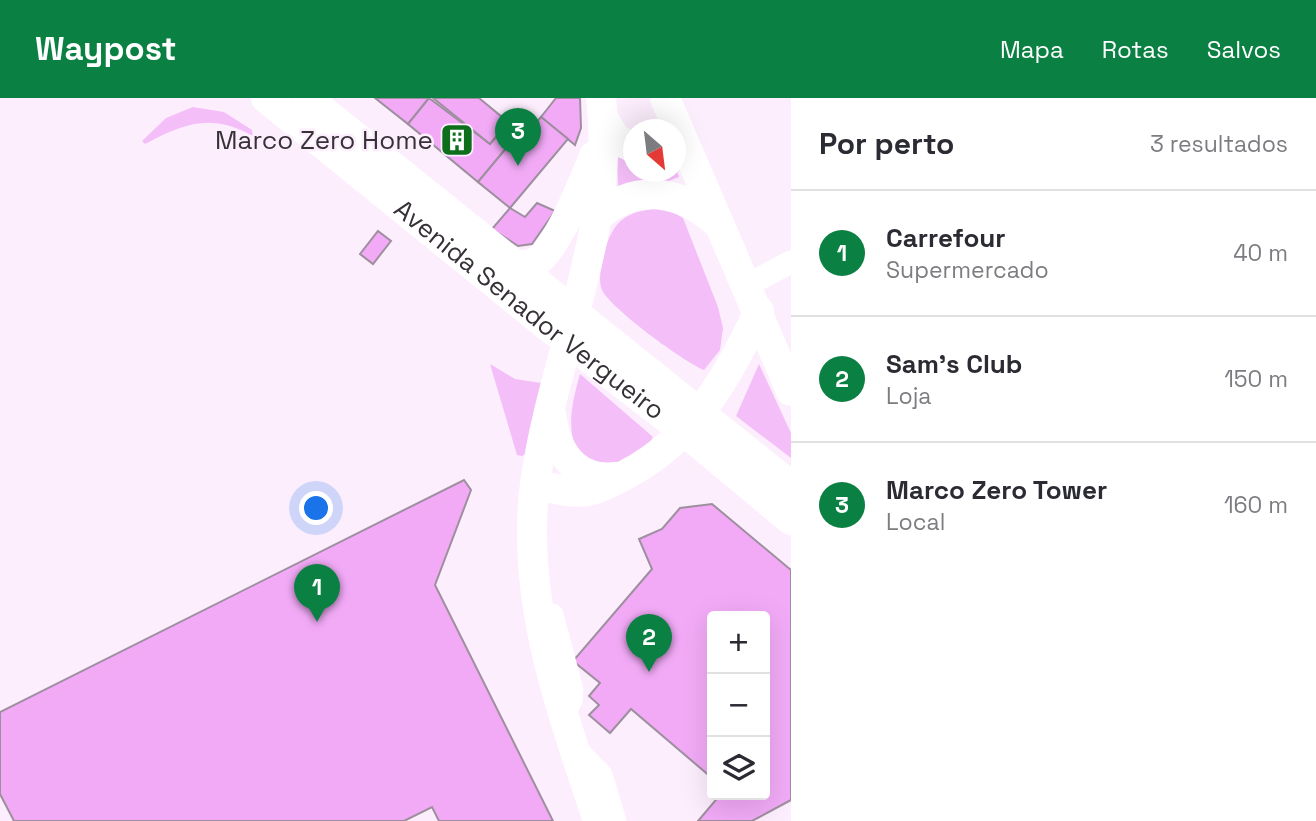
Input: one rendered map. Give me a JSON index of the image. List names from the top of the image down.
{
  "streets": {
    "main road": ["Avenida Senador Vergueiro"]
  },
  "places": {
    "building": ["Marco Zero Home"]
  },
  "north": "bottom right",
  "page": {
    "header": "Waypost",
    "nav": ["Mapa", "Rotas", "Salvos"],
    "heading": ["Por perto", "3 resultados"],
    "pins": ["3", "1", "2"],
    "list": [
      {
        "mark": "1",
        "name": "Carrefour",
        "note": "Supermercado",
        "value": "40 m"
      },
      {
        "mark": "2",
        "name": "Sam's Club",
        "note": "Loja",
        "value": "150 m"
      },
      {
        "mark": "3",
        "name": "Marco Zero Tower",
        "note": "Local",
        "value": "160 m"
      }
    ],
    "map_buttons": ["+", "−"]
  }
}
